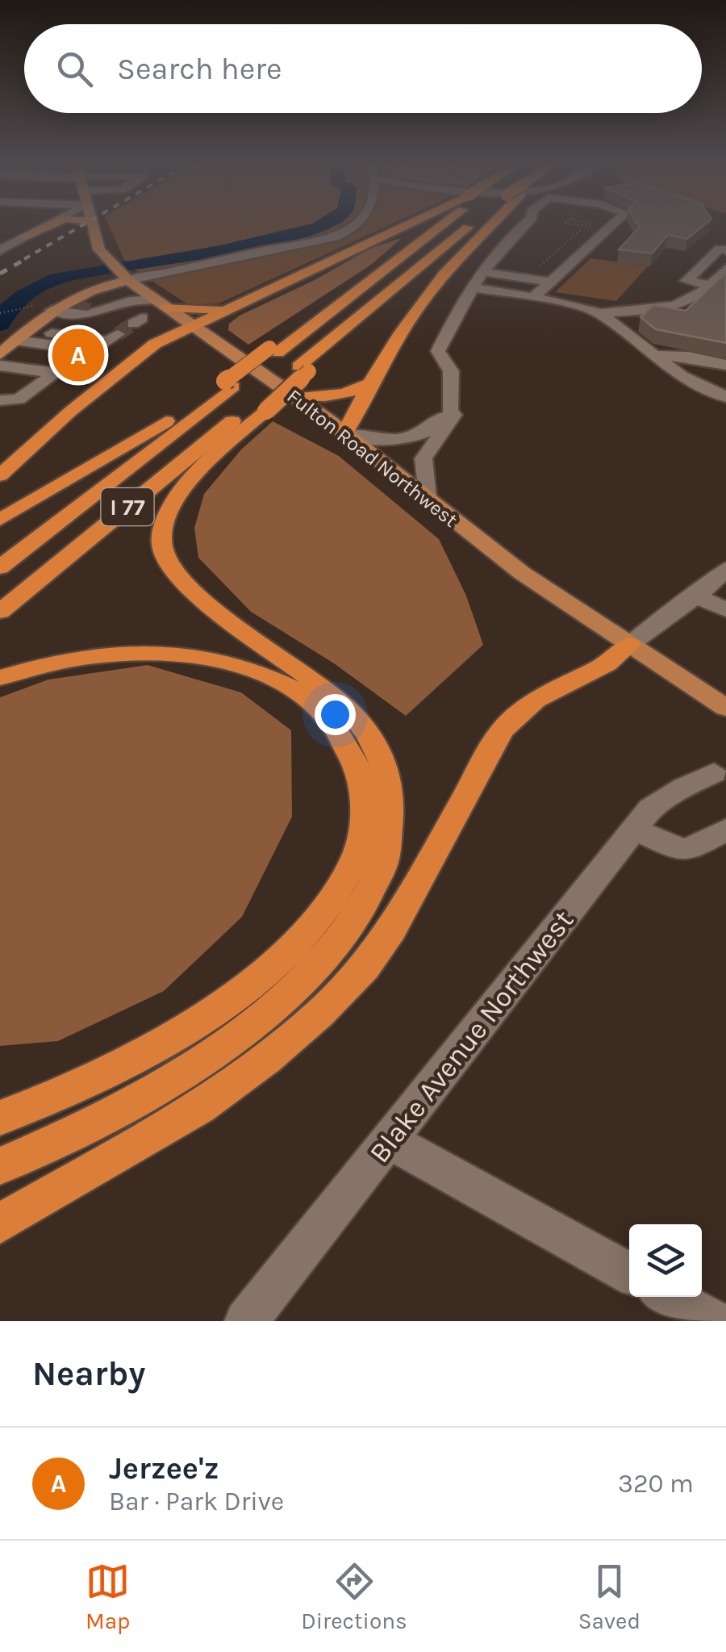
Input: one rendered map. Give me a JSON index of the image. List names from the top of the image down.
{
  "streets": {
    "highway": ["I 77"],
    "main road": ["Fulton Road Northwest"],
    "street": ["Blake Avenue Northwest"]
  },
  "page": {
    "search": "Search here",
    "pins": "A",
    "heading": "Nearby",
    "list": [
      {
        "mark": "A",
        "name": "Jerzee'z",
        "note": "Bar · Park Drive",
        "value": "320 m"
      }
    ],
    "nav": ["Map", "Directions", "Saved"]
  }
}
